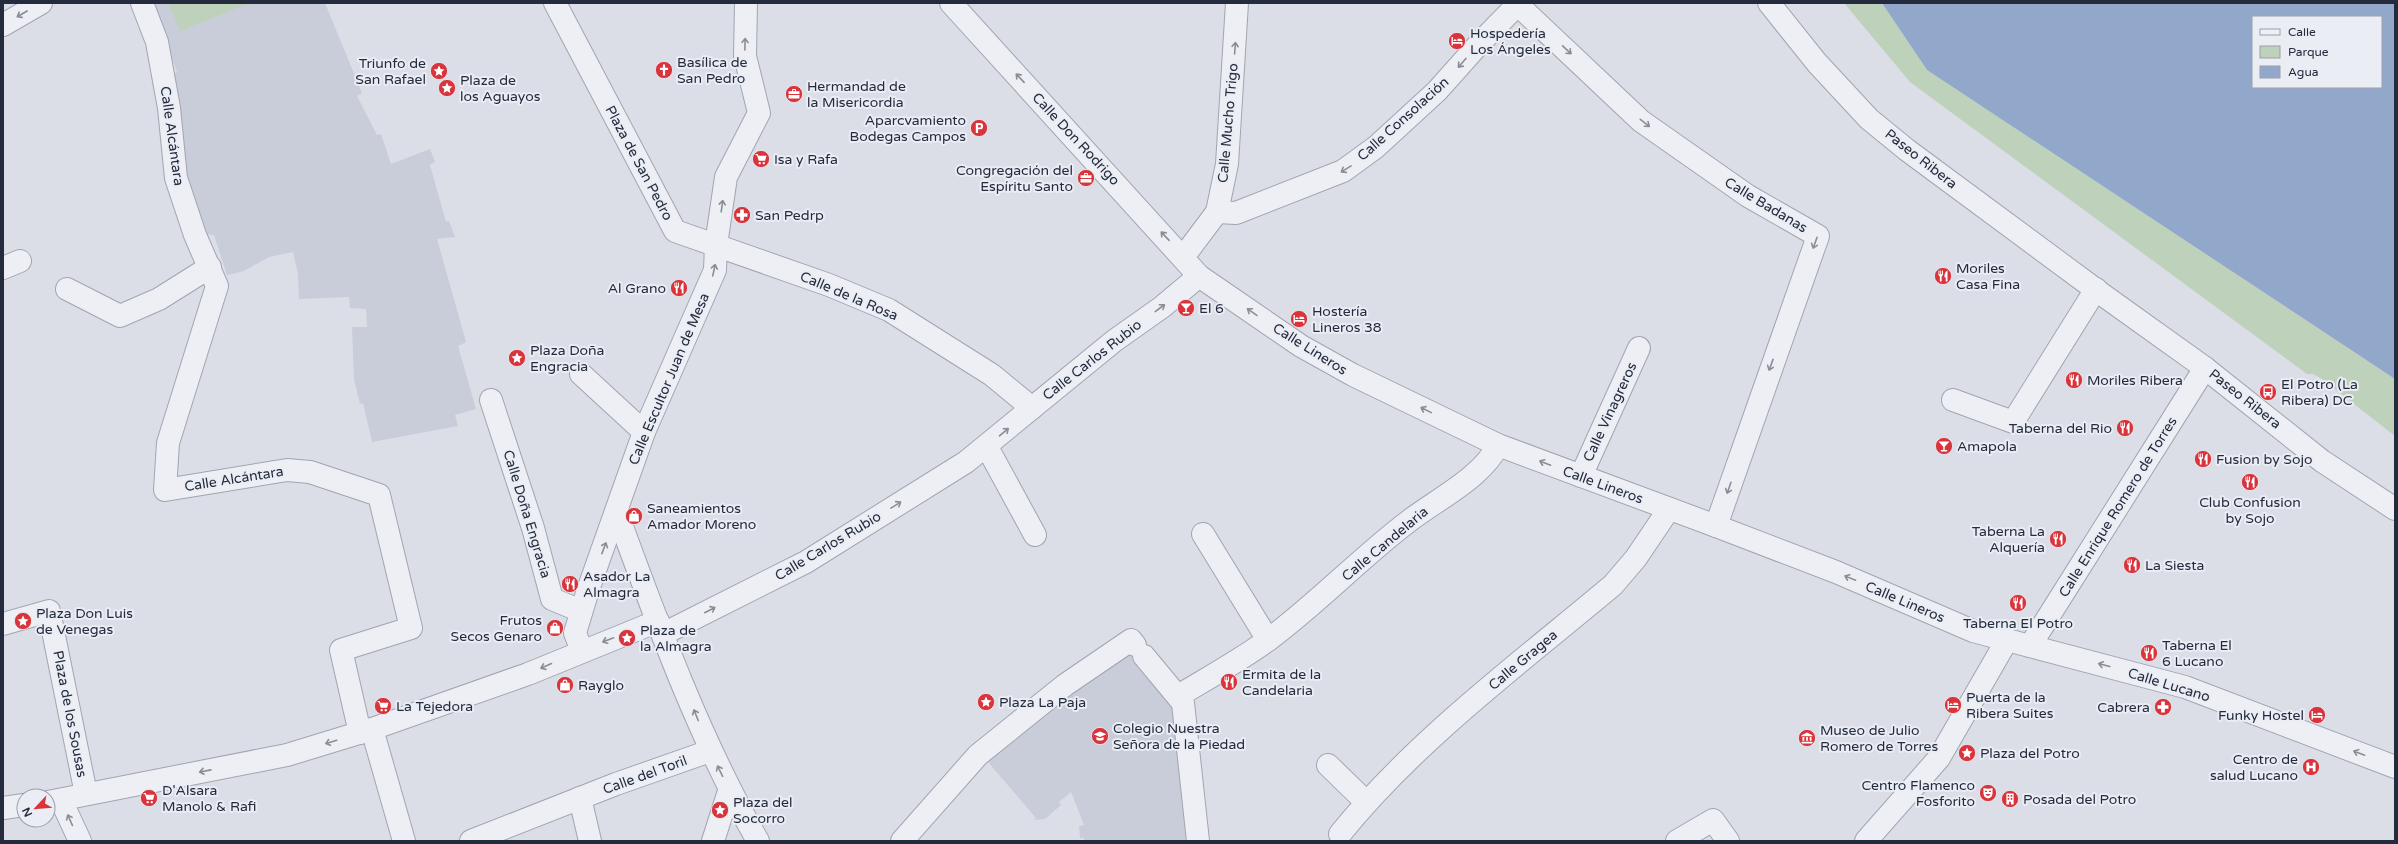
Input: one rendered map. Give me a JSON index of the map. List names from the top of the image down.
{
  "streets": {
    "street": [
      "Calle Consolación",
      "Calle Mucho Trigo",
      "Calle Alcántara",
      "Calle Don Rodrigo",
      "Paseo Ribera",
      "Plaza de San Pedro",
      "Calle Badanas",
      "Calle de la Rosa",
      "Calle Lineros",
      "Calle Carlos Rubio",
      "Calle Escultor Juan de Mesa",
      "Calle Vinagreros",
      "Calle Enrique Romero de Torres",
      "Calle Doña Engracia",
      "Calle Candelaria",
      "Calle Gragea",
      "Calle Lucano",
      "Plaza de los Sousas",
      "Calle del Toril"
    ]
  },
  "crossings": [
    ["Calle Consolación", "Calle Mucho Trigo"],
    ["Calle Consolación", "Calle Badanas"],
    ["Calle Mucho Trigo", "Calle Don Rodrigo"],
    ["Calle Don Rodrigo", "Calle Lineros"],
    ["Calle Don Rodrigo", "Calle Carlos Rubio"],
    ["Paseo Ribera", "Calle Enrique Romero de Torres"],
    ["Plaza de San Pedro", "Calle de la Rosa"],
    ["Plaza de San Pedro", "Calle Escultor Juan de Mesa"],
    ["Calle Badanas", "Calle Lineros"],
    ["Calle de la Rosa", "Calle Carlos Rubio"],
    ["Calle de la Rosa", "Calle Escultor Juan de Mesa"],
    ["Calle Lineros", "Calle Carlos Rubio"],
    ["Calle Lineros", "Calle Vinagreros"],
    ["Calle Lineros", "Calle Enrique Romero de Torres"],
    ["Calle Lineros", "Calle Candelaria"],
    ["Calle Lineros", "Calle Gragea"],
    ["Calle Lineros", "Calle Lucano"],
    ["Calle Enrique Romero de Torres", "Calle Lucano"]
  ],
  "one_way": [
    "Calle Consolación",
    "Calle Mucho Trigo",
    "Calle Don Rodrigo",
    "Calle Badanas",
    "Calle Lineros",
    "Calle Carlos Rubio",
    "Calle Escultor Juan de Mesa",
    "Calle Lucano"
  ],
  "places": {
    "hotel": [
      "Hospedería Los Ángeles",
      "Hostería Lineros 38",
      "Puerta de la Ribera Suites",
      "Funky Hostel"
    ],
    "church": ["Basílica de San Pedro"],
    "place": [
      "Triunfo de San Rafael",
      "Plaza de los Aguayos",
      "Plaza Doña Engracia",
      "Plaza Don Luis de Venegas",
      "Plaza de la Almagra",
      "Plaza La Paja",
      "Plaza del Potro",
      "Plaza del Socorro"
    ],
    "office": ["Hermandad de la Misericordia", "Congregación del Espíritu Santo"],
    "parking": ["Aparcvamiento Bodegas Campos"],
    "supermarket": ["Isa y Rafa", "La Tejedora", "D'Alsara Manolo & Rafi"],
    "pharmacy": ["San Pedrp", "Cabrera"],
    "restaurant": [
      "Moriles Casa Fina",
      "Al Grano",
      "Moriles Ribera",
      "Taberna del Rio",
      "Fusion by Sojo",
      "Club Confusion by Sojo",
      "Taberna La Alquería",
      "La Siesta",
      "Asador La Almagra",
      "Taberna El Potro",
      "Taberna El 6 Lucano",
      "Ermita de la Candelaria"
    ],
    "bar": ["El 6", "Amapola"],
    "bus stop": ["El Potro (La Ribera) DC"],
    "shop": ["Saneamientos Amador Moreno", "Frutos Secos Genaro", "Rayglo"],
    "school or university": ["Colegio Nuestra Señora de la Piedad"],
    "museum": ["Museo de Julio Romero de Torres"],
    "hospital": ["Centro de salud Lucano"],
    "theatre": ["Centro Flamenco Fosforito"],
    "building": ["Posada del Potro"]
  },
  "legend": ["Calle", "Parque", "Agua"],
  "north": "bottom left"
}
